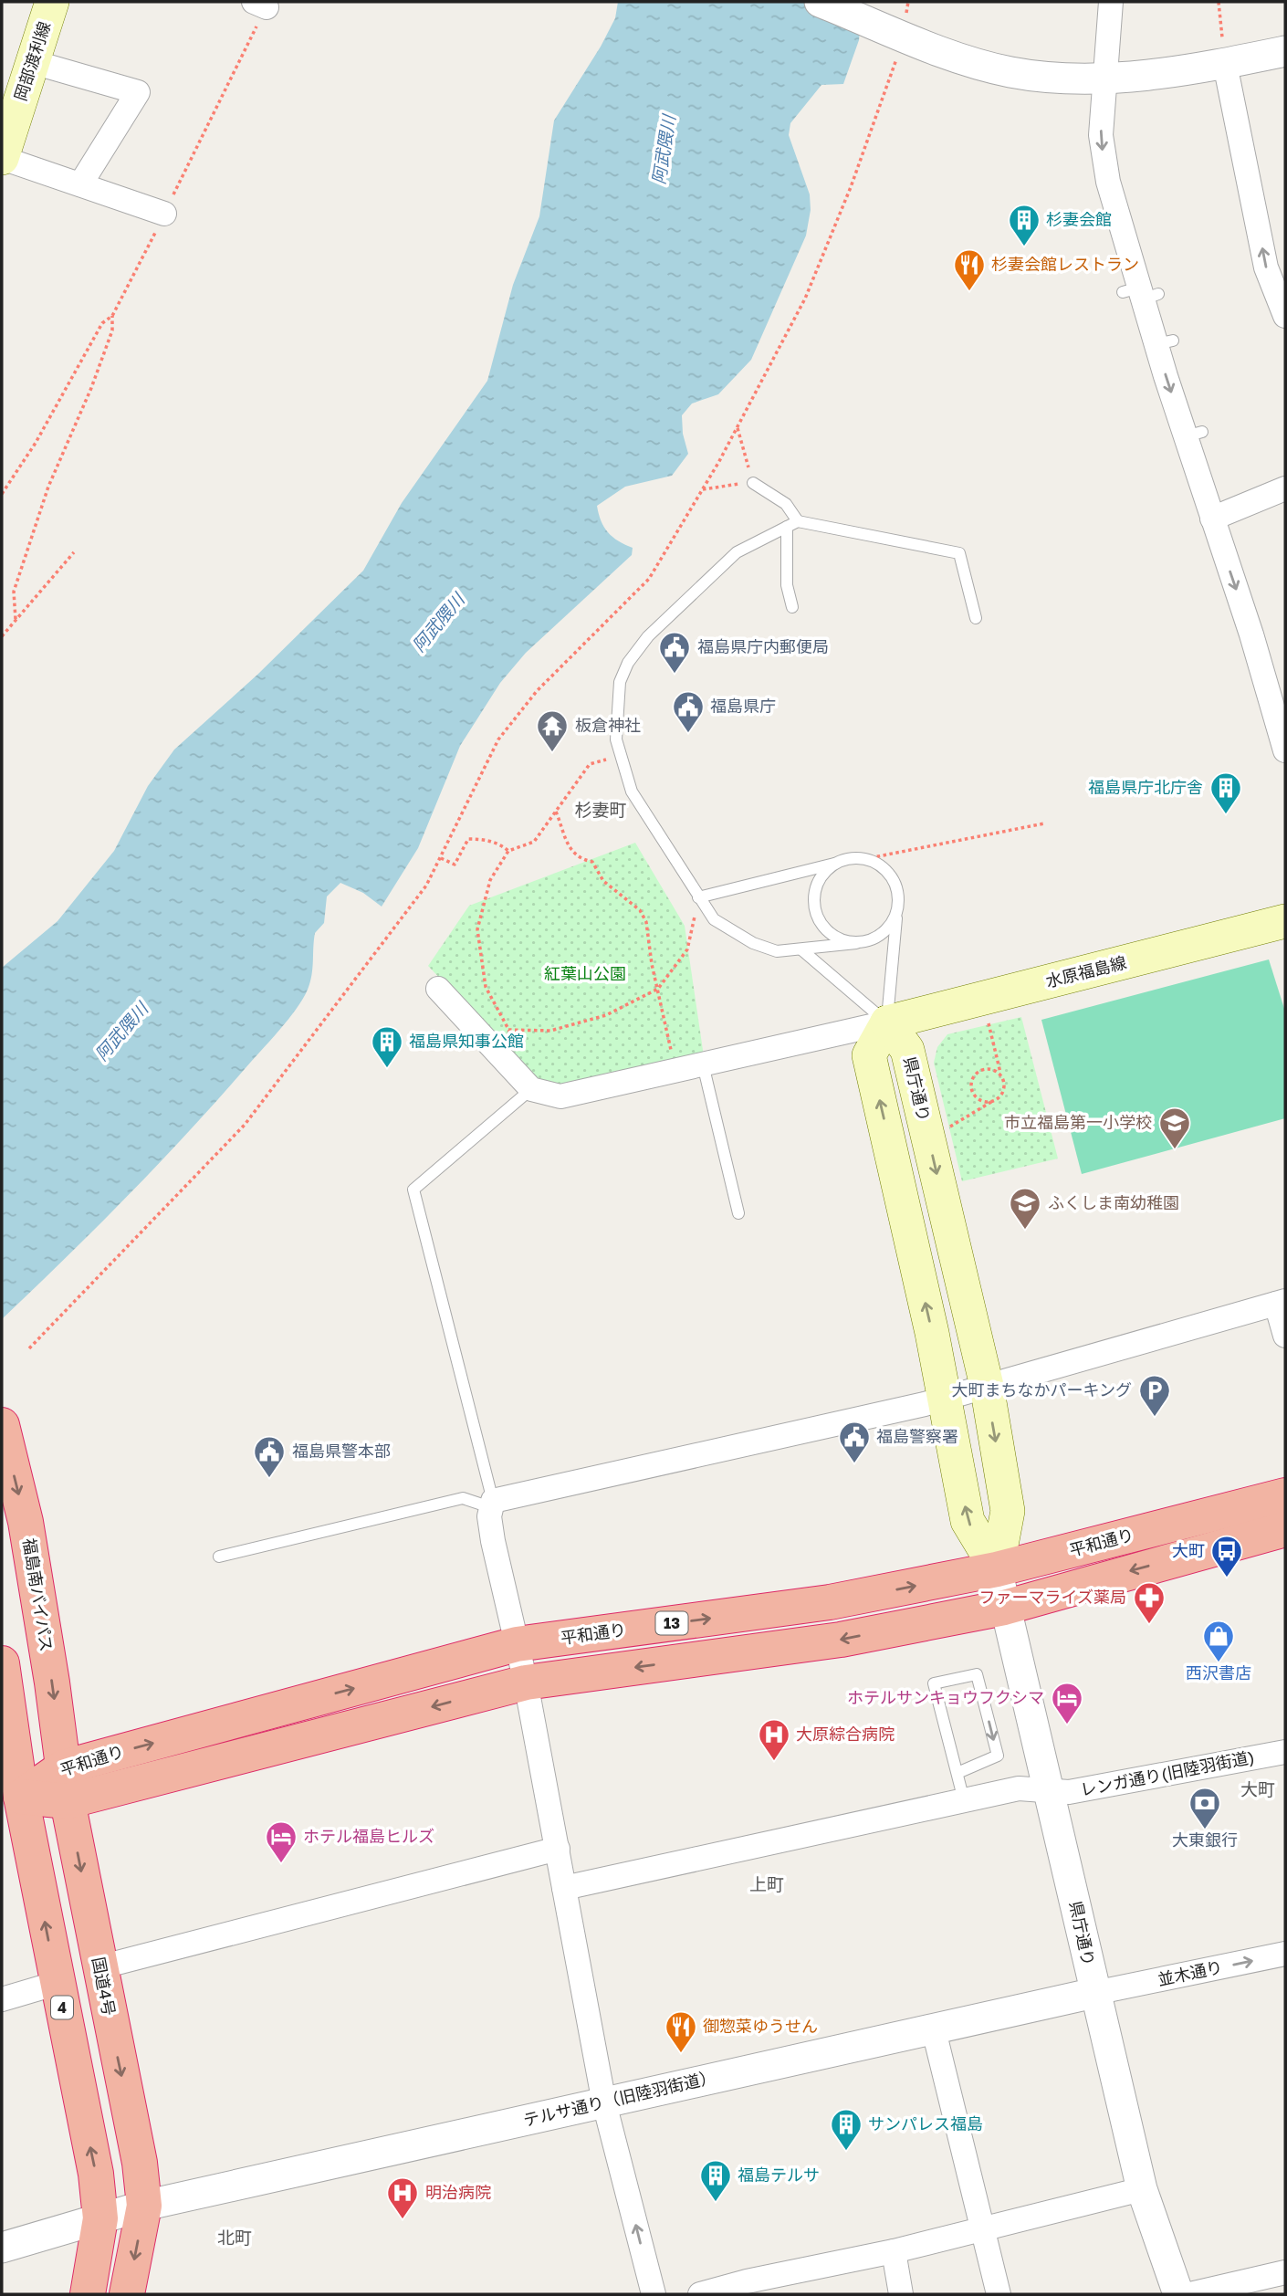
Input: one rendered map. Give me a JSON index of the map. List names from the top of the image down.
{
  "streets": {
    "highway": [
      "平和通り",
      "福島南バイパス",
      "13",
      "国道4号",
      "4"
    ],
    "main road": ["岡部渡利線", "水原福島線", "県庁通り"],
    "street": ["レンガ通り(旧陸羽街道)", "並木通り", "テルサ通り（旧陸羽街道）"]
  },
  "crossings": [
    ["水原福島線", "県庁通り"],
    ["県庁通り", "平和通り"],
    ["県庁通り", "レンガ通り(旧陸羽街道)"],
    ["県庁通り", "並木通り"],
    ["県庁通り", "テルサ通り（旧陸羽街道）"],
    ["平和通り", "福島南バイパス"],
    ["平和通り", "国道4号"],
    ["平和通り", "4"],
    ["福島南バイパス", "国道4号"],
    ["並木通り", "テルサ通り（旧陸羽街道）"],
    ["国道4号", "テルサ通り（旧陸羽街道）"],
    ["4", "テルサ通り（旧陸羽街道）"]
  ],
  "one_way": ["並木通り"],
  "districts": [
    "杉妻町",
    "大町",
    "上町",
    "北町"
  ],
  "water": ["阿武隈川"],
  "parks": ["紅葉山公園"],
  "places": {
    "building": [
      "杉妻会館",
      "福島県庁北庁舎",
      "福島県知事公館",
      "サンパレス福島",
      "福島テルサ"
    ],
    "restaurant": ["杉妻会館レストラン", "御惣菜ゆうせん"],
    "public building": [
      "福島県庁内郵便局",
      "福島県庁",
      "福島警察署",
      "福島県警本部"
    ],
    "temple": ["板倉神社"],
    "school or university": ["市立福島第一小学校", "ふくしま南幼稚園"],
    "parking": ["大町まちなかパーキング"],
    "bus stop": ["大町"],
    "pharmacy": ["ファーマライズ薬局"],
    "shop": ["西沢書店"],
    "hotel": ["ホテルサンキョウフクシマ", "ホテル福島ヒルズ"],
    "hospital": ["大原綜合病院", "明治病院"],
    "bank": ["大東銀行"]
  }
}
